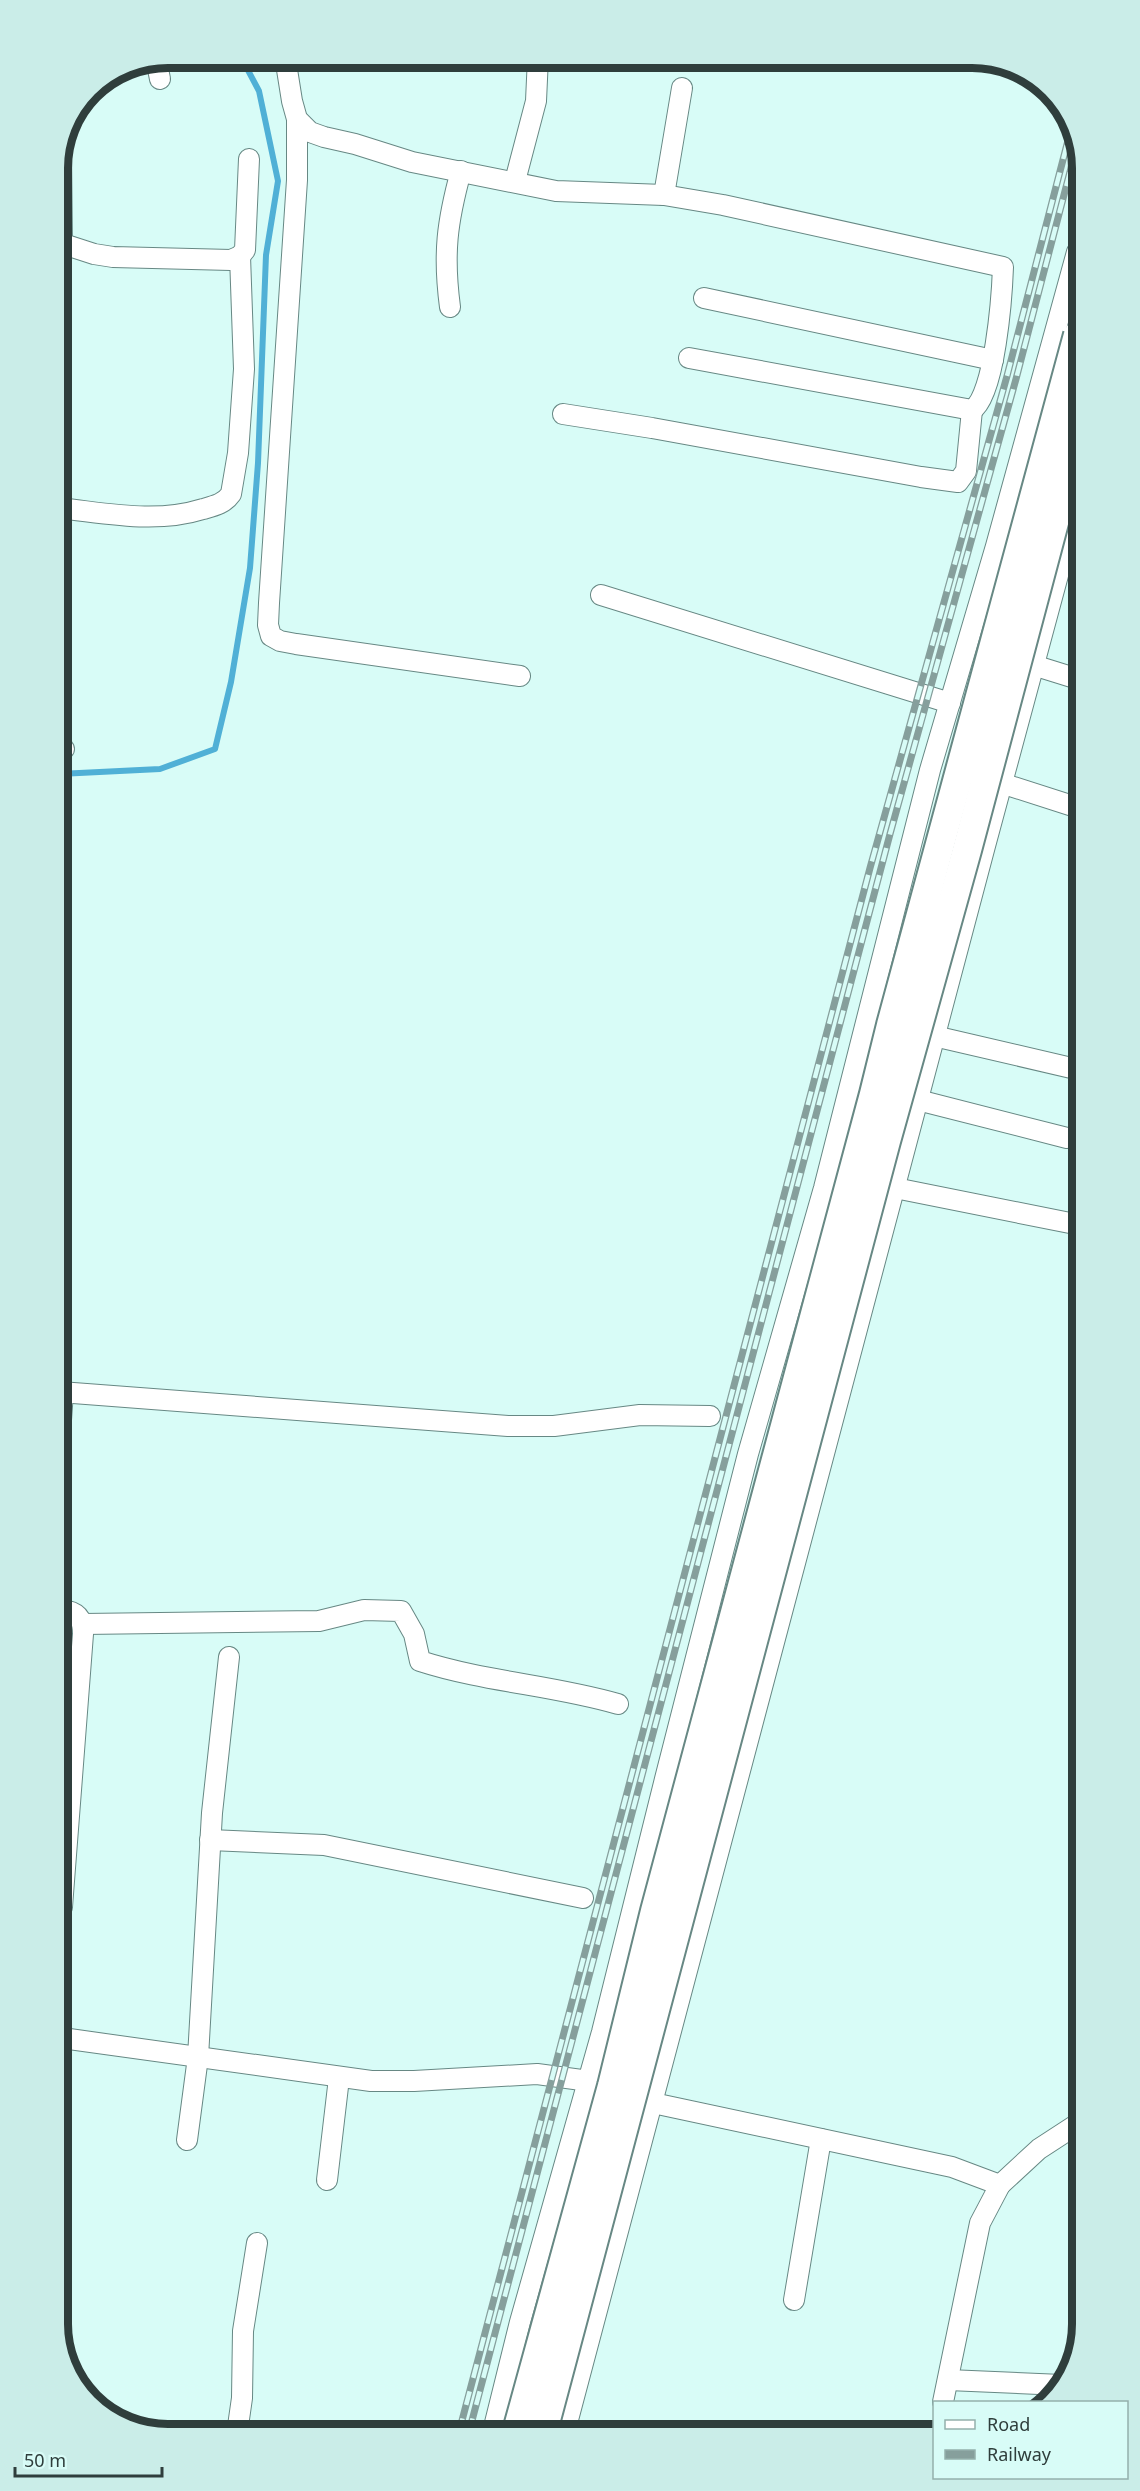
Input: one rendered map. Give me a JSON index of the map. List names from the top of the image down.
{
  "legend": ["Road", "Railway"],
  "scale_bar": "50 m"
}
